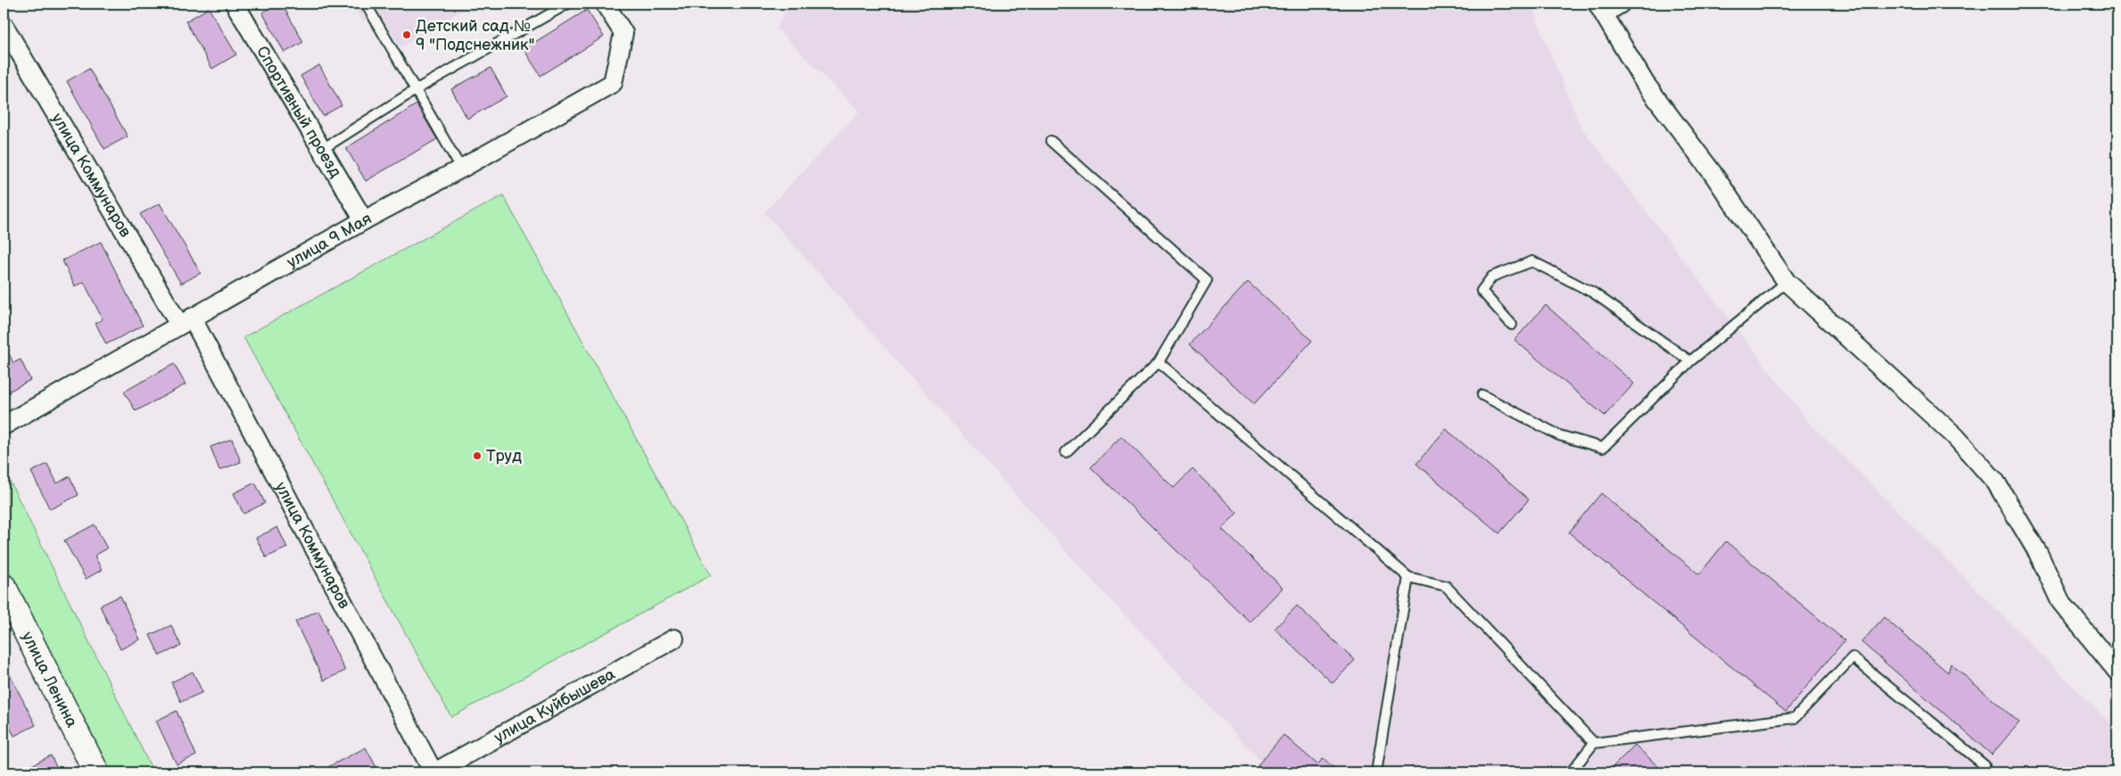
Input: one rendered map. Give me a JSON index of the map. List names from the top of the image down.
{
  "streets": {
    "street": [
      "Спортивный проезд",
      "улица Коммунаров",
      "улица 9 Мая",
      "улица Ленина",
      "улица Куйбышева"
    ]
  },
  "crossings": [
    ["Спортивный проезд", "улица 9 Мая"],
    ["улица Коммунаров", "улица 9 Мая"],
    ["улица Коммунаров", "улица Куйбышева"]
  ],
  "places": ["Детский сад № 9 \"Подснежник\"", "Труд"]
}
